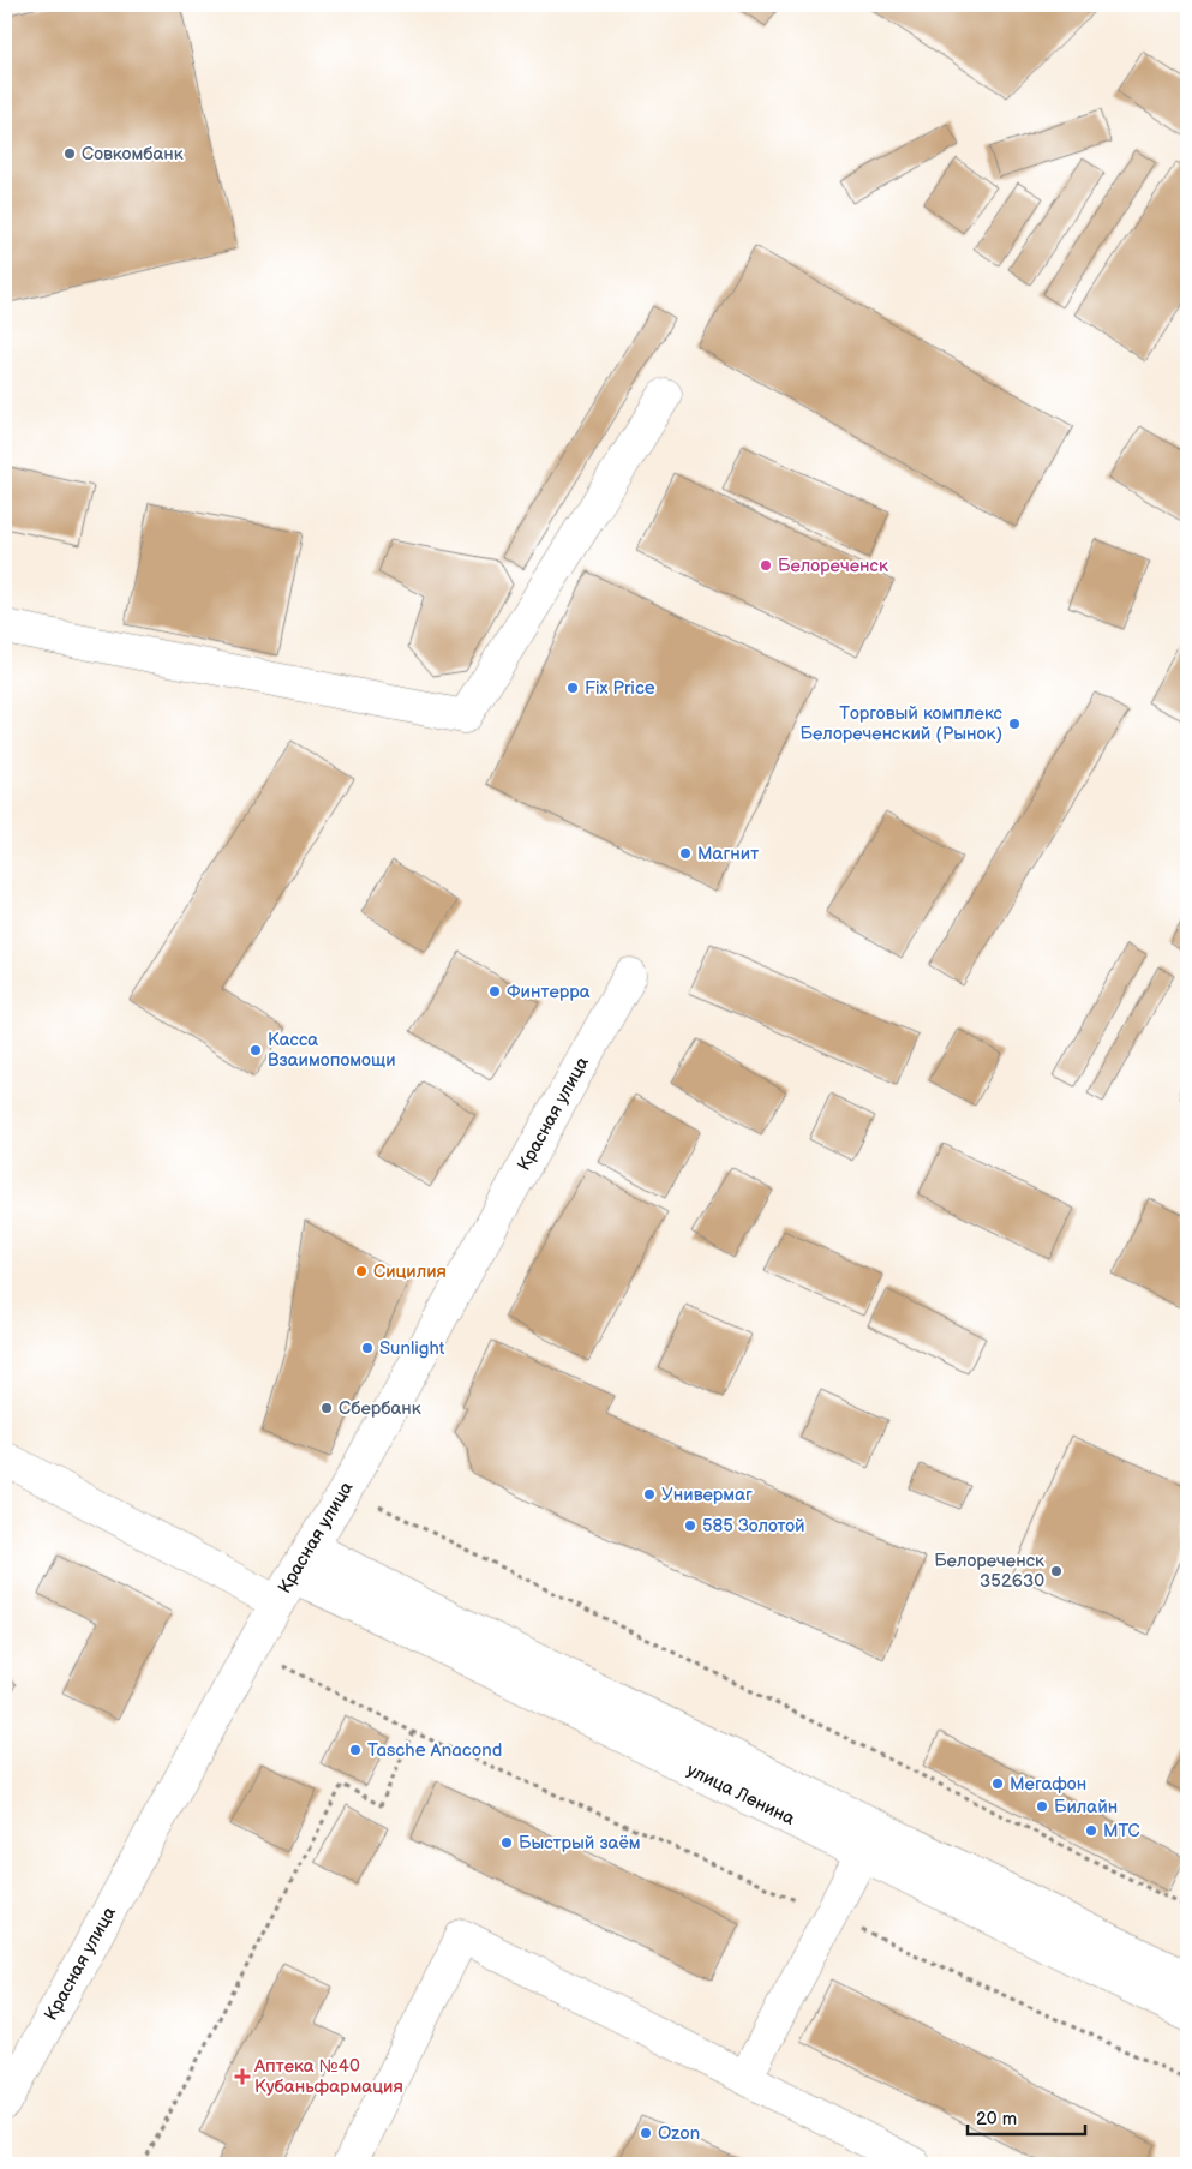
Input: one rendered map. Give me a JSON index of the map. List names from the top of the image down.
{
  "streets": {
    "street": ["Красная улица", "улица Ленина"]
  },
  "crossings": [
    ["Красная улица", "улица Ленина"]
  ],
  "places": {
    "other": [
      "Совкомбанк",
      "Белореченск",
      "Fix Price",
      "Торговый комплекс Белореченский (Рынок)",
      "Магнит",
      "Финтерра",
      "Касса Взаимопомощи",
      "Сицилия",
      "Sunlight",
      "Сбербанк",
      "Универмаг",
      "585 Золотой",
      "Белореченск 352630",
      "Tasche Anacond",
      "Мегафон",
      "Билайн",
      "МТС",
      "Быстрый заём",
      "Ozon"
    ],
    "health": ["Аптека №40 Кубаньфармация"]
  },
  "scale_bar": "20 m"
}
